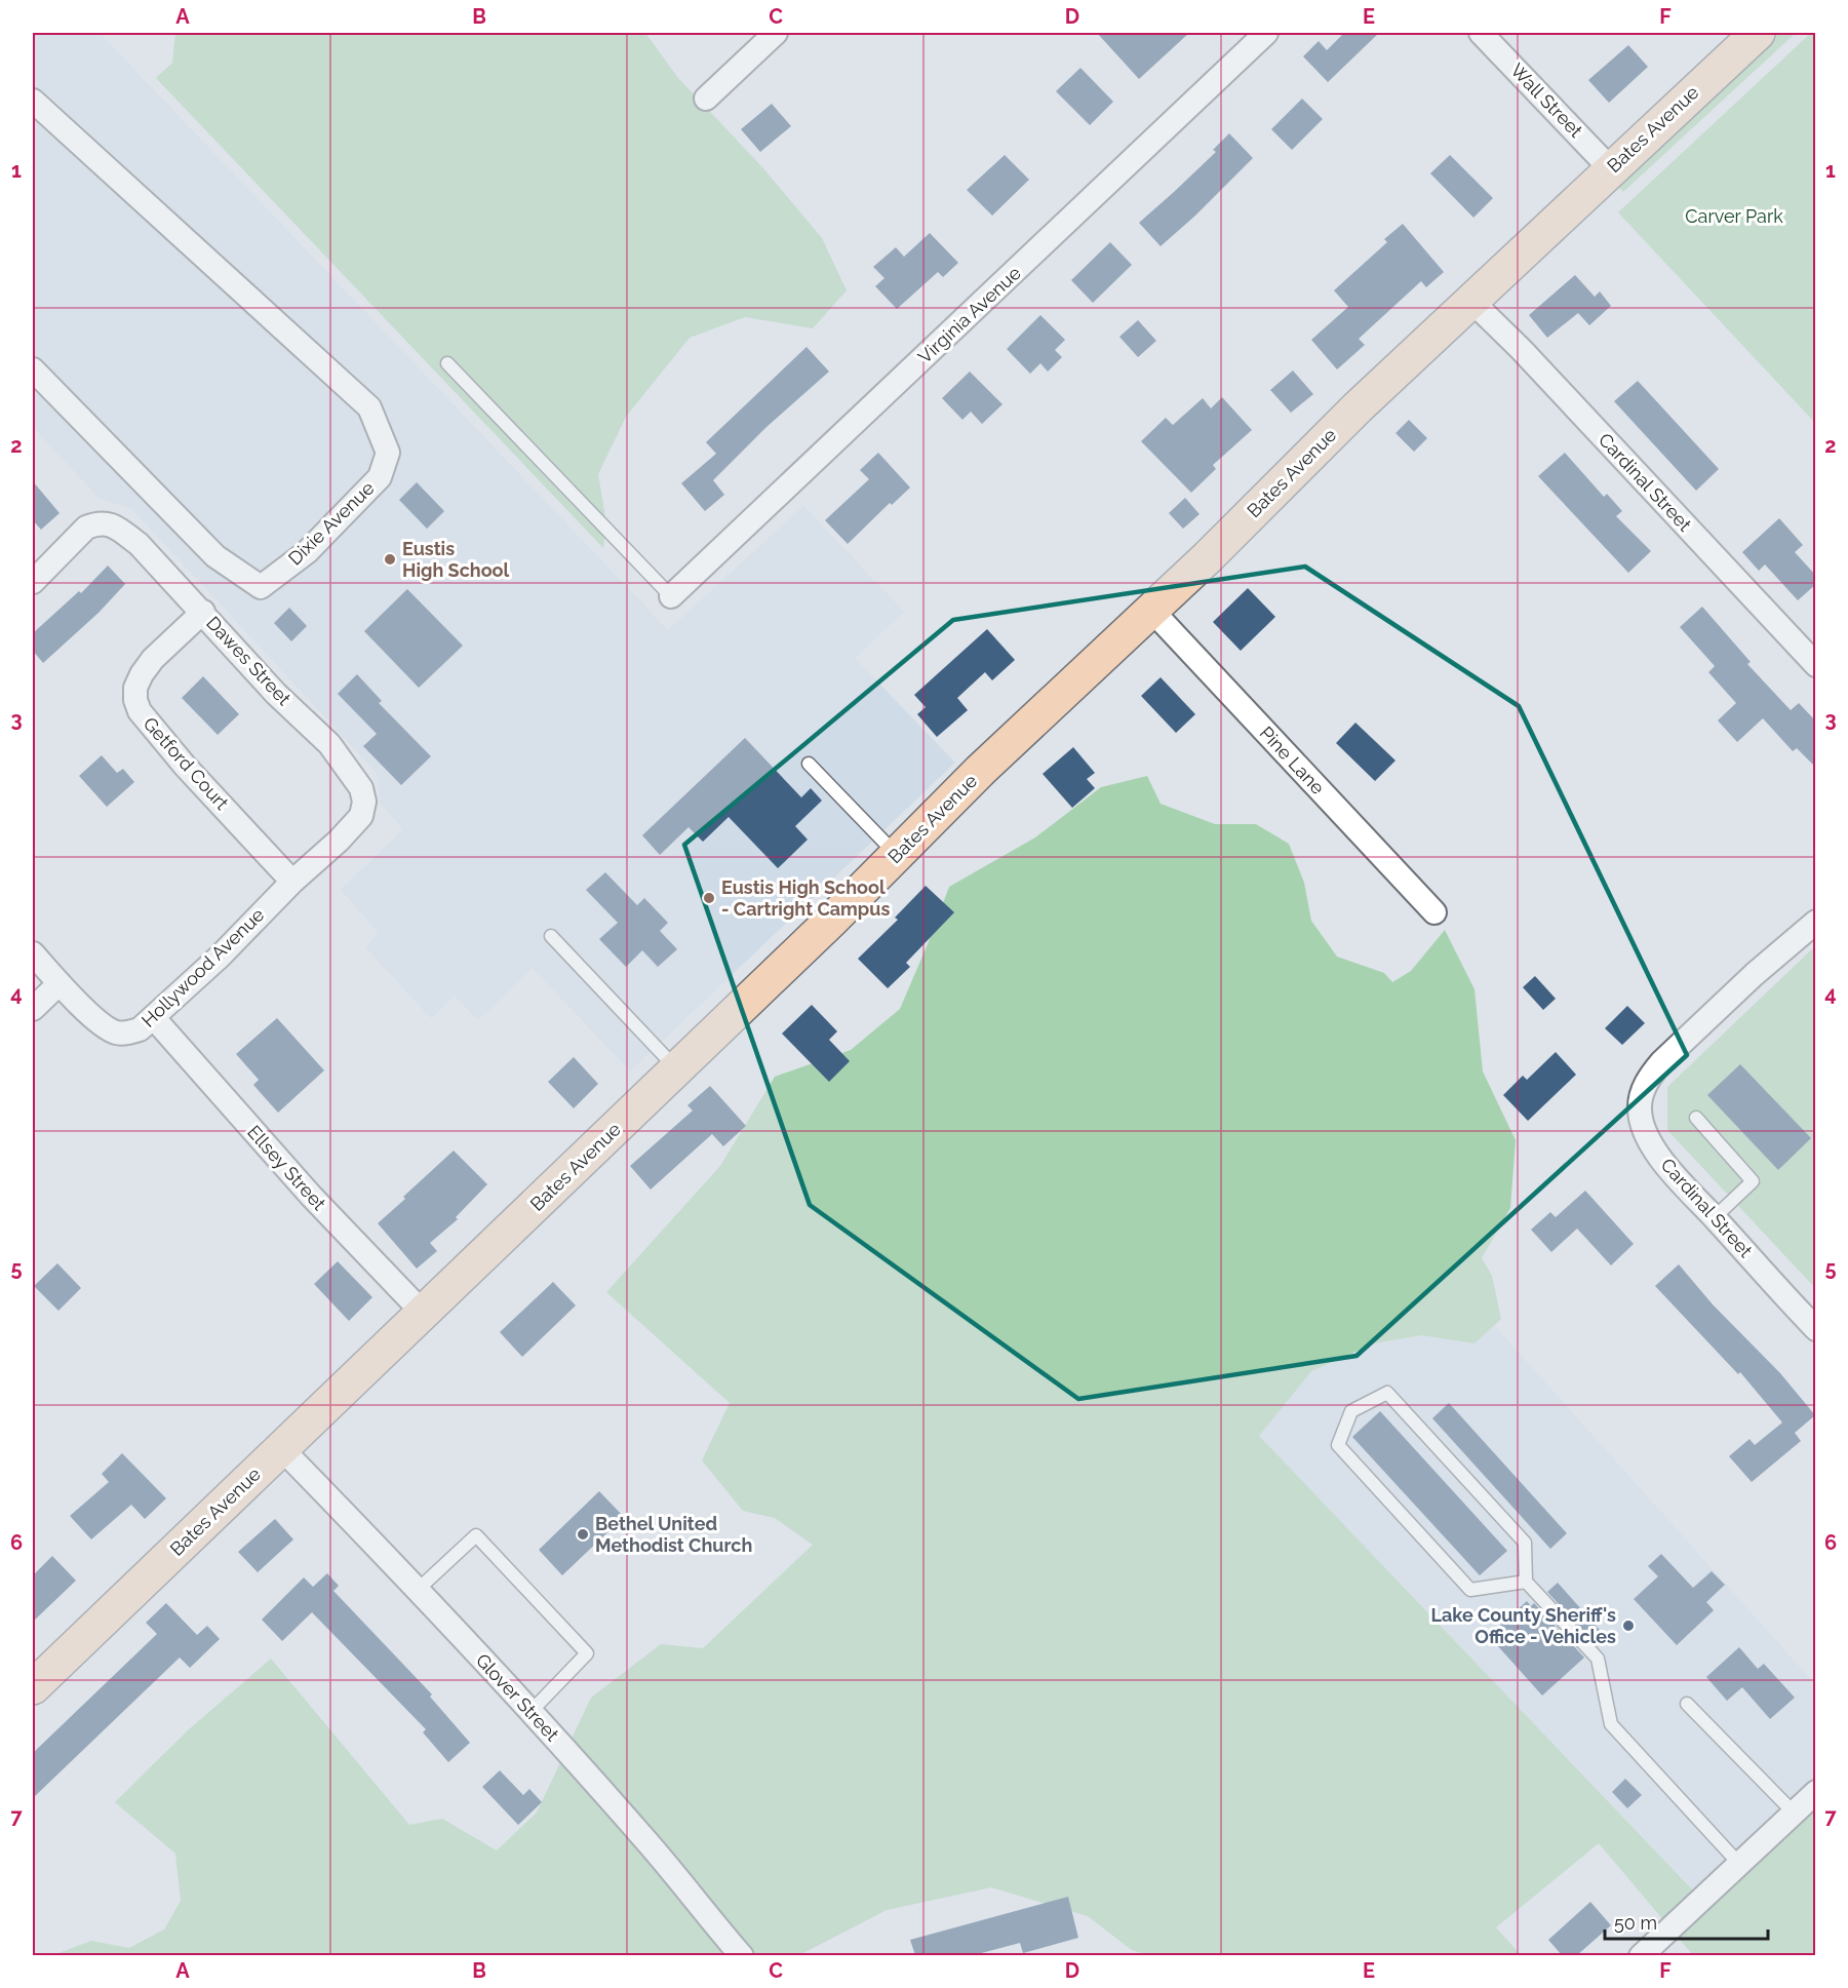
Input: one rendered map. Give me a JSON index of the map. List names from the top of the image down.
{
  "streets": {
    "street": [
      "Wall Street",
      "Bates Avenue",
      "Virginia Avenue",
      "Cardinal Street",
      "Dixie Avenue",
      "Dawes Street",
      "Pine Lane",
      "Getford Court",
      "Hollywood Avenue",
      "Ellsey Street",
      "Glover Street"
    ]
  },
  "crossings": [
    ["Wall Street", "Bates Avenue"],
    ["Bates Avenue", "Cardinal Street"],
    ["Bates Avenue", "Pine Lane"],
    ["Bates Avenue", "Ellsey Street"],
    ["Bates Avenue", "Glover Street"],
    ["Dawes Street", "Getford Court"],
    ["Dawes Street", "Hollywood Avenue"],
    ["Getford Court", "Hollywood Avenue"],
    ["Hollywood Avenue", "Ellsey Street"]
  ],
  "parks": ["Carver Park"],
  "places": [
    "Eustis High School",
    "Eustis High School - Cartright Campus",
    "Bethel United Methodist Church",
    "Lake County Sheriff's Office - Vehicles"
  ],
  "scale_bar": "50 m",
  "grid": {
    "columns": [
      "A",
      "B",
      "C",
      "D",
      "E",
      "F"
    ],
    "rows": [
      "1",
      "2",
      "3",
      "4",
      "5",
      "6",
      "7"
    ]
  }
}
